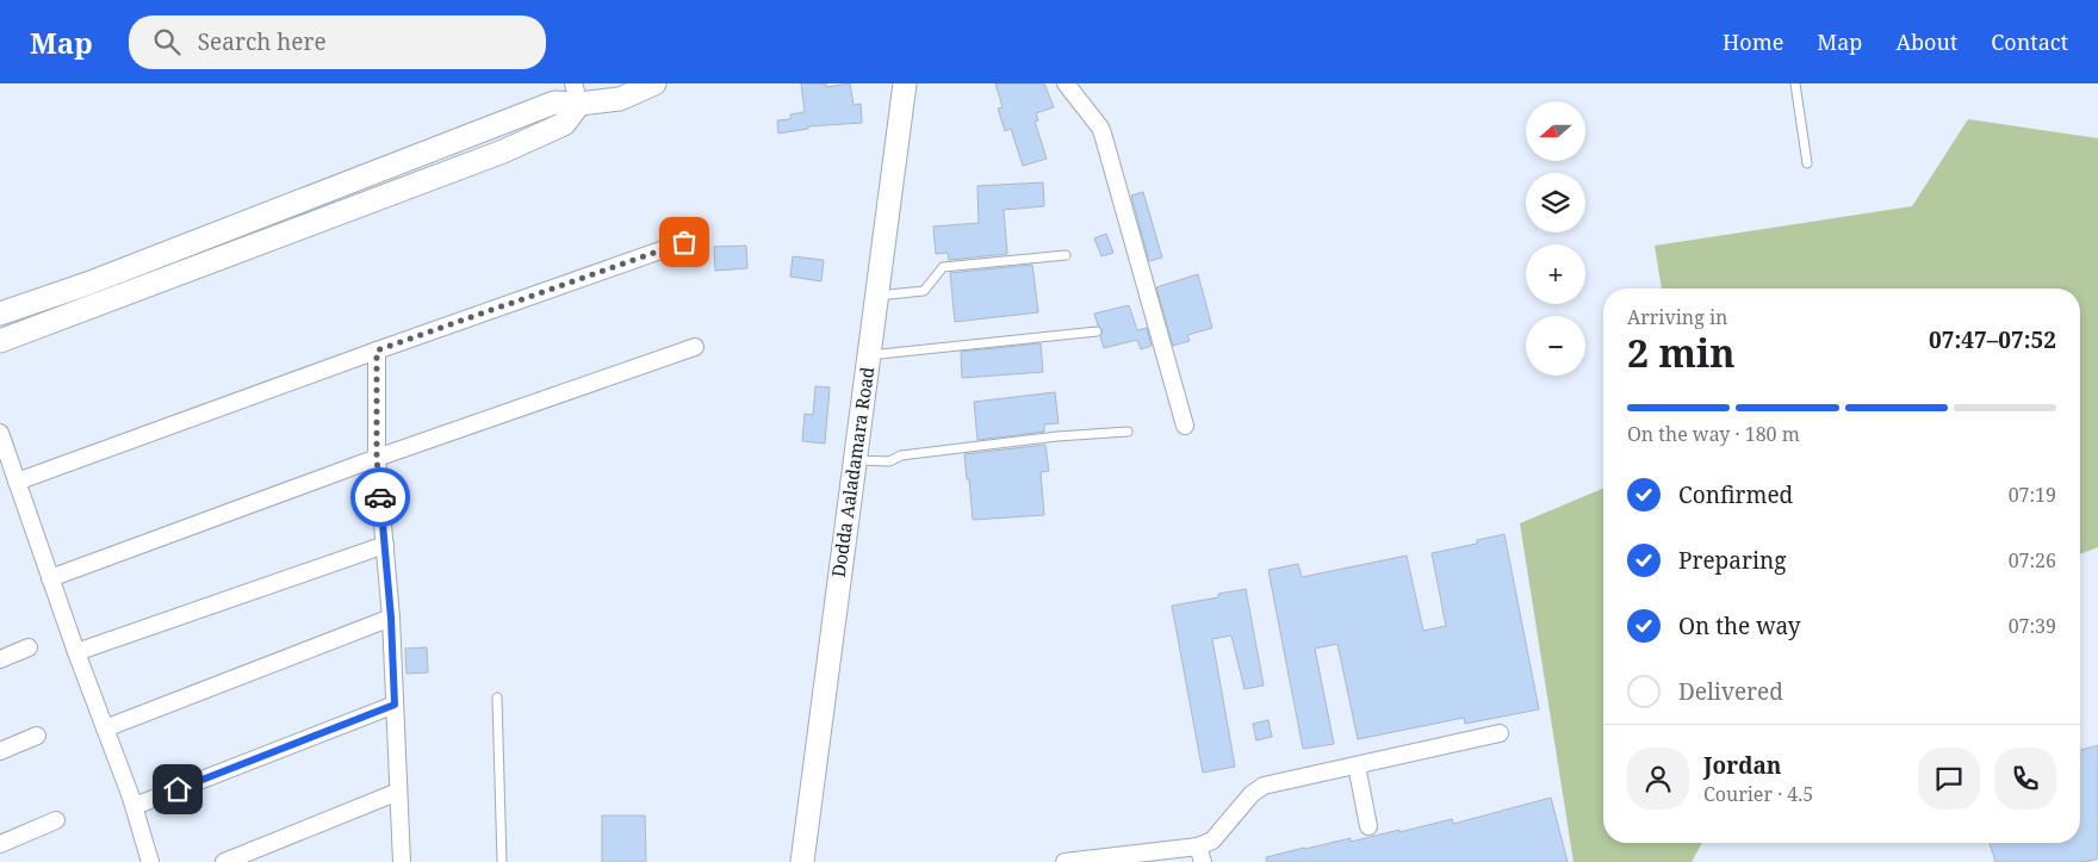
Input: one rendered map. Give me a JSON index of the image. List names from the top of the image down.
{
  "streets": {
    "street": ["Dodda Aaladamara Road"]
  },
  "north": "left",
  "page": {
    "header": "Map",
    "search": "Search here",
    "nav": [
      "Home",
      "Map",
      "About",
      "Contact"
    ],
    "map_buttons": ["+", "−"],
    "heading": ["2 min", "Arriving in", "07:47–07:52"],
    "panel": ["Jordan", "Courier · 4.5"],
    "bar": "On the way · 180 m",
    "list": [
      ["Confirmed", "07:19"],
      ["Preparing", "07:26"],
      ["On the way", "07:39"],
      "Delivered"
    ]
  }
}
